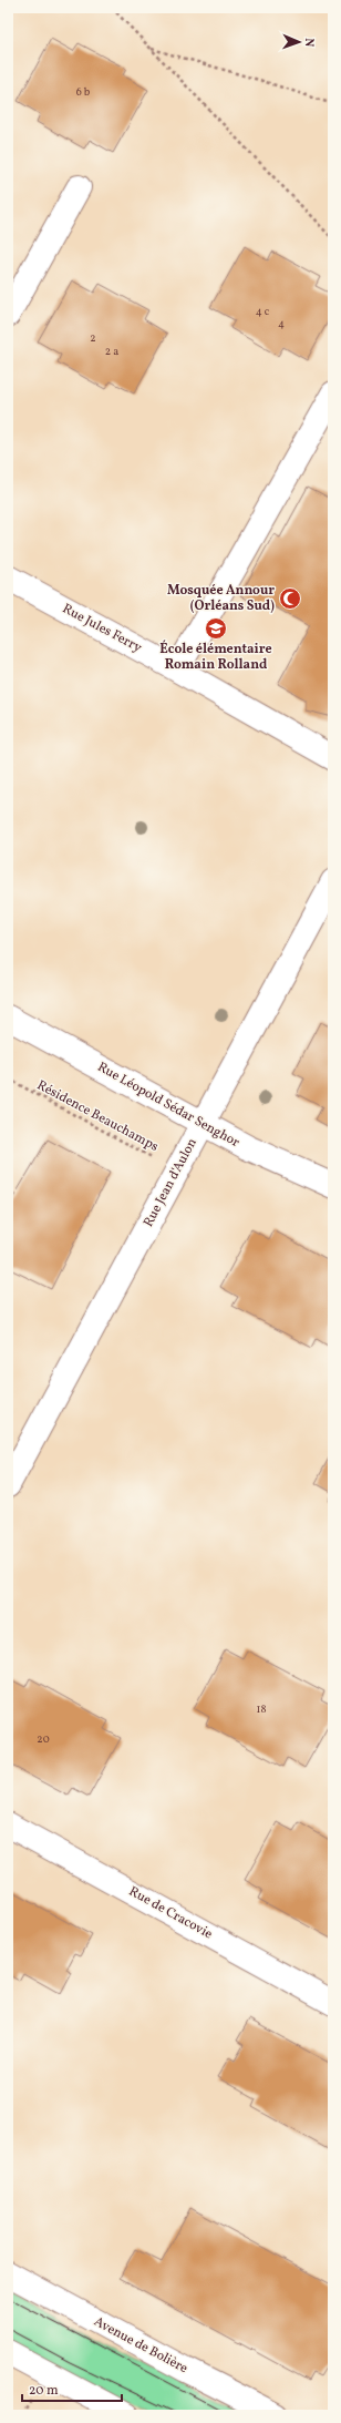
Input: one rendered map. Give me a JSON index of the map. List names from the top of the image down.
{
  "streets": {
    "street": [
      "Rue Jules Ferry",
      "Rue Léopold Sédar Senghor",
      "Rue Jean d'Aulon",
      "Rue de Cracovie",
      "Avenue de Bolière"
    ],
    "path": ["Résidence Beauchamps"]
  },
  "crossings": [
    ["Rue Léopold Sédar Senghor", "Rue Jean d'Aulon"],
    ["Résidence Beauchamps", "Rue Jean d'Aulon"]
  ],
  "places": {
    "mosque": ["Mosquée Annour (Orléans Sud)"],
    "school or university": ["École élémentaire Romain Rolland"]
  },
  "house_numbers": [
    "6 b",
    "4 c",
    "4",
    "2",
    "2 a",
    "18",
    "20"
  ],
  "scale_bar": "20 m",
  "north": "right"
}
